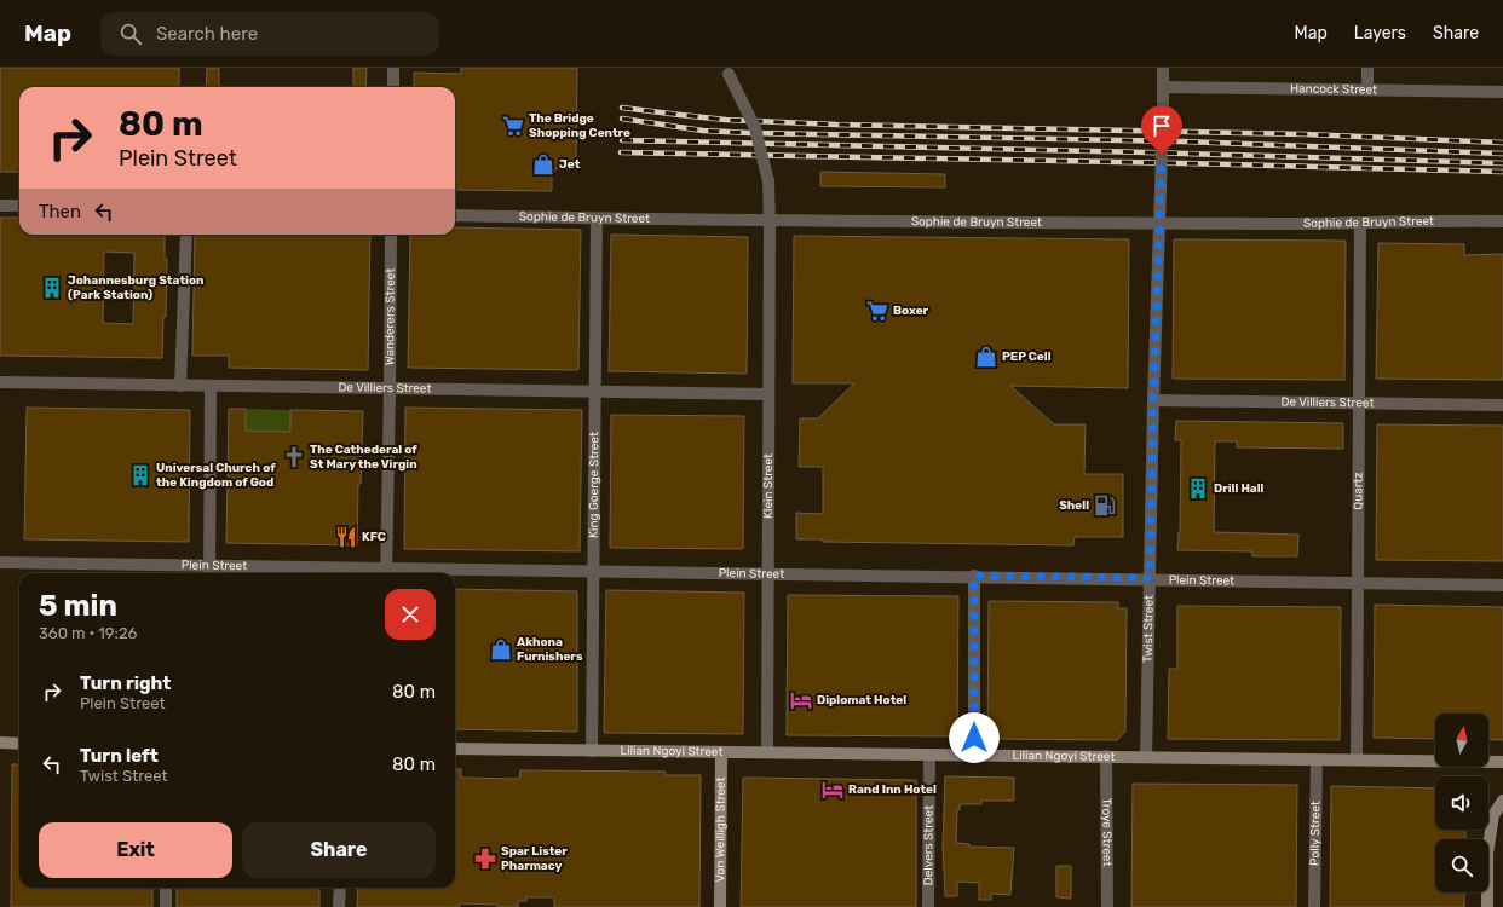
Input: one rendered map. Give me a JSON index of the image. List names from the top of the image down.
{
  "streets": {
    "street": [
      "Hancock Street",
      "Sophie de Bruyn Street",
      "Wanderers Street",
      "De Villiers Street",
      "King Goerge Street",
      "Klein Street",
      "Quartz",
      "Plein Street",
      "Twist Street",
      "Lilian Ngoyi Street",
      "Von Weilligh Street",
      "Troye Street",
      "Polly Street",
      "Delvers Street"
    ]
  },
  "crossings": [
    ["Hancock Street", "Twist Street"],
    ["Sophie de Bruyn Street", "King Goerge Street"],
    ["Sophie de Bruyn Street", "Klein Street"],
    ["Sophie de Bruyn Street", "Quartz"],
    ["Sophie de Bruyn Street", "Twist Street"],
    ["Wanderers Street", "De Villiers Street"],
    ["Wanderers Street", "Plein Street"],
    ["De Villiers Street", "King Goerge Street"],
    ["De Villiers Street", "Klein Street"],
    ["De Villiers Street", "Quartz"],
    ["De Villiers Street", "Twist Street"],
    ["King Goerge Street", "Plein Street"],
    ["King Goerge Street", "Lilian Ngoyi Street"],
    ["Klein Street", "Plein Street"],
    ["Klein Street", "Lilian Ngoyi Street"],
    ["Quartz", "Plein Street"],
    ["Quartz", "Lilian Ngoyi Street"],
    ["Plein Street", "Twist Street"],
    ["Twist Street", "Lilian Ngoyi Street"],
    ["Lilian Ngoyi Street", "Von Weilligh Street"],
    ["Lilian Ngoyi Street", "Troye Street"],
    ["Lilian Ngoyi Street", "Polly Street"],
    ["Lilian Ngoyi Street", "Delvers Street"]
  ],
  "places": {
    "supermarket": ["The Bridge Shopping Centre", "Boxer"],
    "shop": ["Jet", "PEP Cell", "Akhona Furnishers"],
    "building": ["Johannesburg Station (Park Station)", "Universal Church of the Kingdom of God", "Drill Hall"],
    "church": ["The Cathederal of St Mary the Virgin"],
    "fuel station": ["Shell"],
    "restaurant": ["KFC"],
    "hotel": ["Diplomat Hotel", "Rand Inn Hotel"],
    "pharmacy": ["Spar Lister Pharmacy"]
  },
  "north": "top",
  "page": {
    "header": "Map",
    "search": "Search here",
    "nav": ["Map", "Layers", "Share"],
    "turn": ["80 m", "Plein Street"],
    "then": "Then",
    "heading": ["5 min", "360 m · 19:26"],
    "list": [
      {
        "name": "Turn right",
        "note": "Plein Street",
        "value": "80 m"
      },
      {
        "name": "Turn left",
        "note": "Twist Street",
        "value": "80 m"
      }
    ],
    "buttons": ["Exit", "Share"]
  }
}
